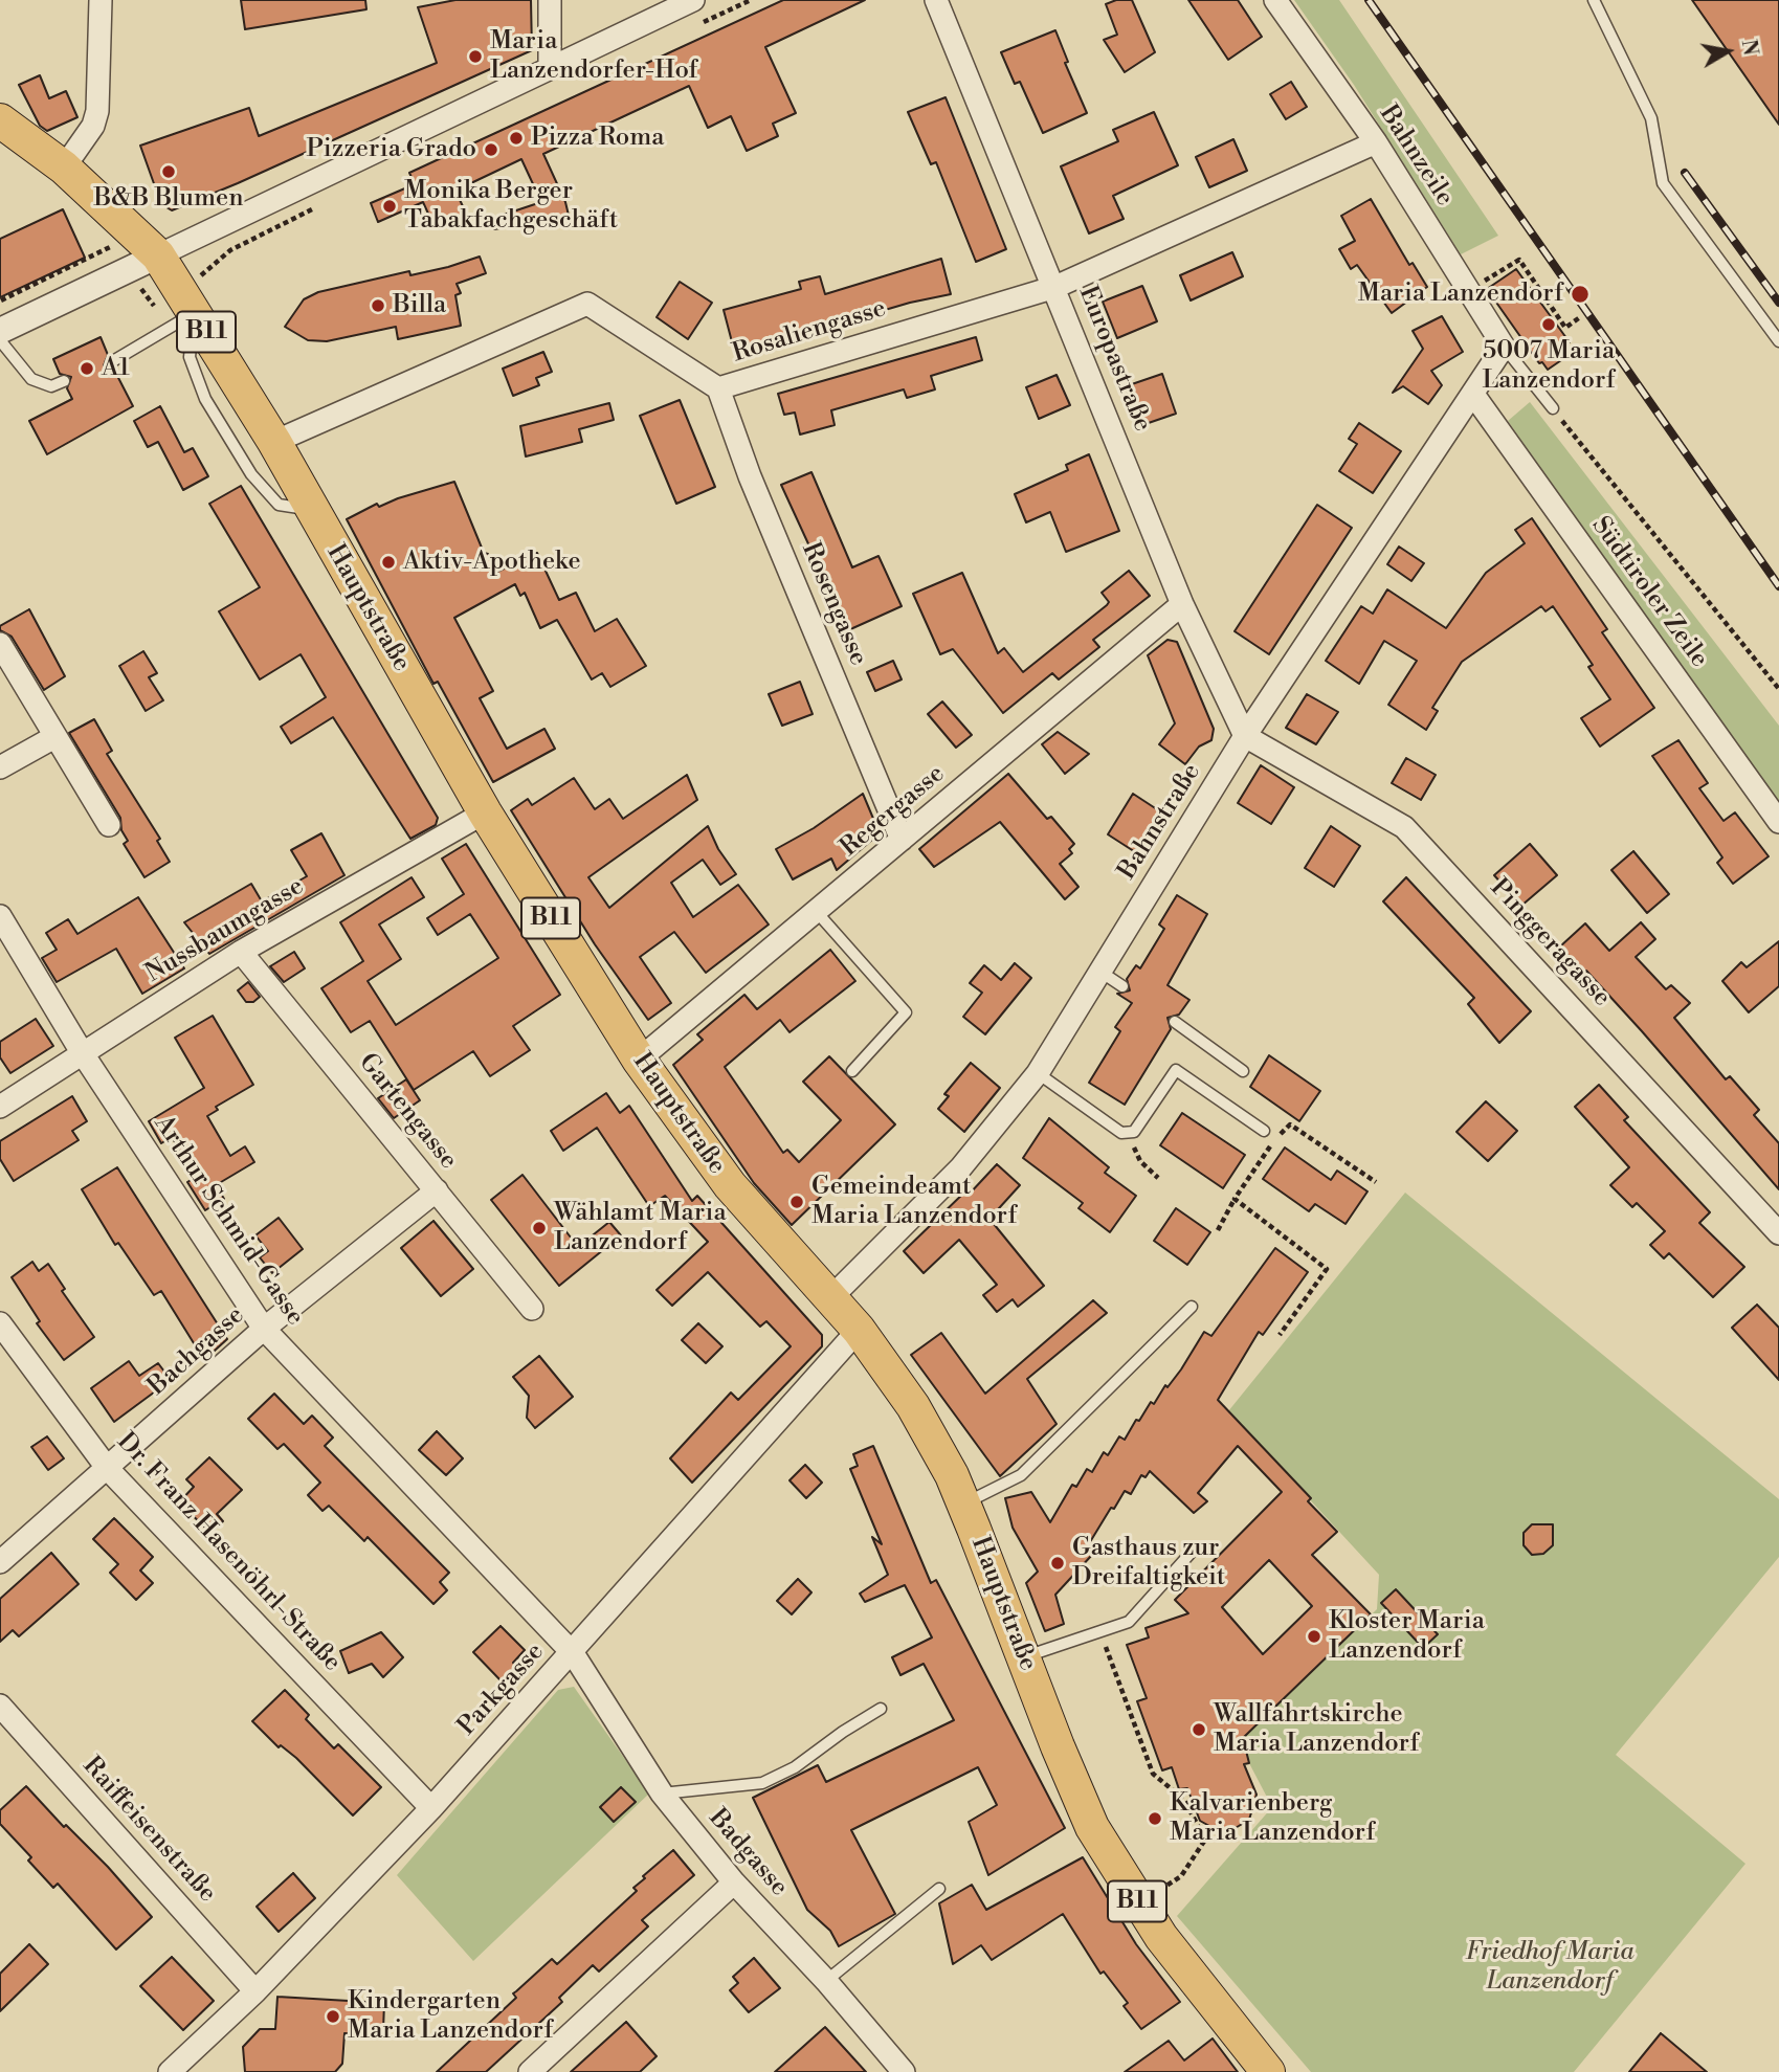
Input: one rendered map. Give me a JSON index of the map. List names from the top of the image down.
{
  "streets": {
    "main road": ["B11", "Hauptstraße"],
    "street": [
      "Bahnzeile",
      "Rosaliengasse",
      "Europastraße",
      "Südtiroler Zeile",
      "Rosengasse",
      "Regergasse",
      "Bahnstraße",
      "Nussbaumgasse",
      "Pinggeragasse",
      "Gartengasse",
      "Arthur Schmid-Gasse",
      "Bachgasse",
      "Dr. Franz Hasenöhrl-Straße",
      "Parkgasse",
      "Raiffeisenstraße",
      "Badgasse"
    ]
  },
  "crossings": [
    ["Bahnzeile", "Rosaliengasse"],
    ["Bahnzeile", "Bahnstraße"],
    ["B11", "Hauptstraße"],
    ["Rosaliengasse", "Europastraße"],
    ["Rosaliengasse", "Rosengasse"],
    ["Rosaliengasse", "Hauptstraße"],
    ["Europastraße", "Regergasse"],
    ["Europastraße", "Bahnstraße"],
    ["Europastraße", "Pinggeragasse"],
    ["Südtiroler Zeile", "Bahnstraße"],
    ["Rosengasse", "Regergasse"],
    ["Hauptstraße", "Regergasse"],
    ["Hauptstraße", "Bahnstraße"],
    ["Hauptstraße", "Nussbaumgasse"],
    ["Hauptstraße", "Parkgasse"],
    ["Bahnstraße", "Pinggeragasse"],
    ["Nussbaumgasse", "Gartengasse"],
    ["Nussbaumgasse", "Arthur Schmid-Gasse"],
    ["Gartengasse", "Bachgasse"],
    ["Arthur Schmid-Gasse", "Bachgasse"],
    ["Arthur Schmid-Gasse", "Parkgasse"],
    ["Arthur Schmid-Gasse", "Badgasse"],
    ["Bachgasse", "Dr. Franz Hasenöhrl-Straße"],
    ["Dr. Franz Hasenöhrl-Straße", "Parkgasse"],
    ["Parkgasse", "Raiffeisenstraße"],
    ["Parkgasse", "Badgasse"]
  ],
  "parks": ["Friedhof Maria Lanzendorf"],
  "places": [
    "Maria Lanzendorfer-Hof",
    "Pizza Roma",
    "Pizzeria Grado",
    "B&B Blumen",
    "Monika Berger Tabakfachgeschäft",
    "Maria Lanzendorf",
    "Billa",
    "5007 Maria Lanzendorf",
    "A1",
    "Aktiv-Apotheke",
    "Gemeindeamt Maria Lanzendorf",
    "Wählamt Maria Lanzendorf",
    "Gasthaus zur Dreifaltigkeit",
    "Kloster Maria Lanzendorf",
    "Wallfahrtskirche Maria Lanzendorf",
    "Kalvarienberg Maria Lanzendorf",
    "Kindergarten Maria Lanzendorf"
  ],
  "north": "right"
}
